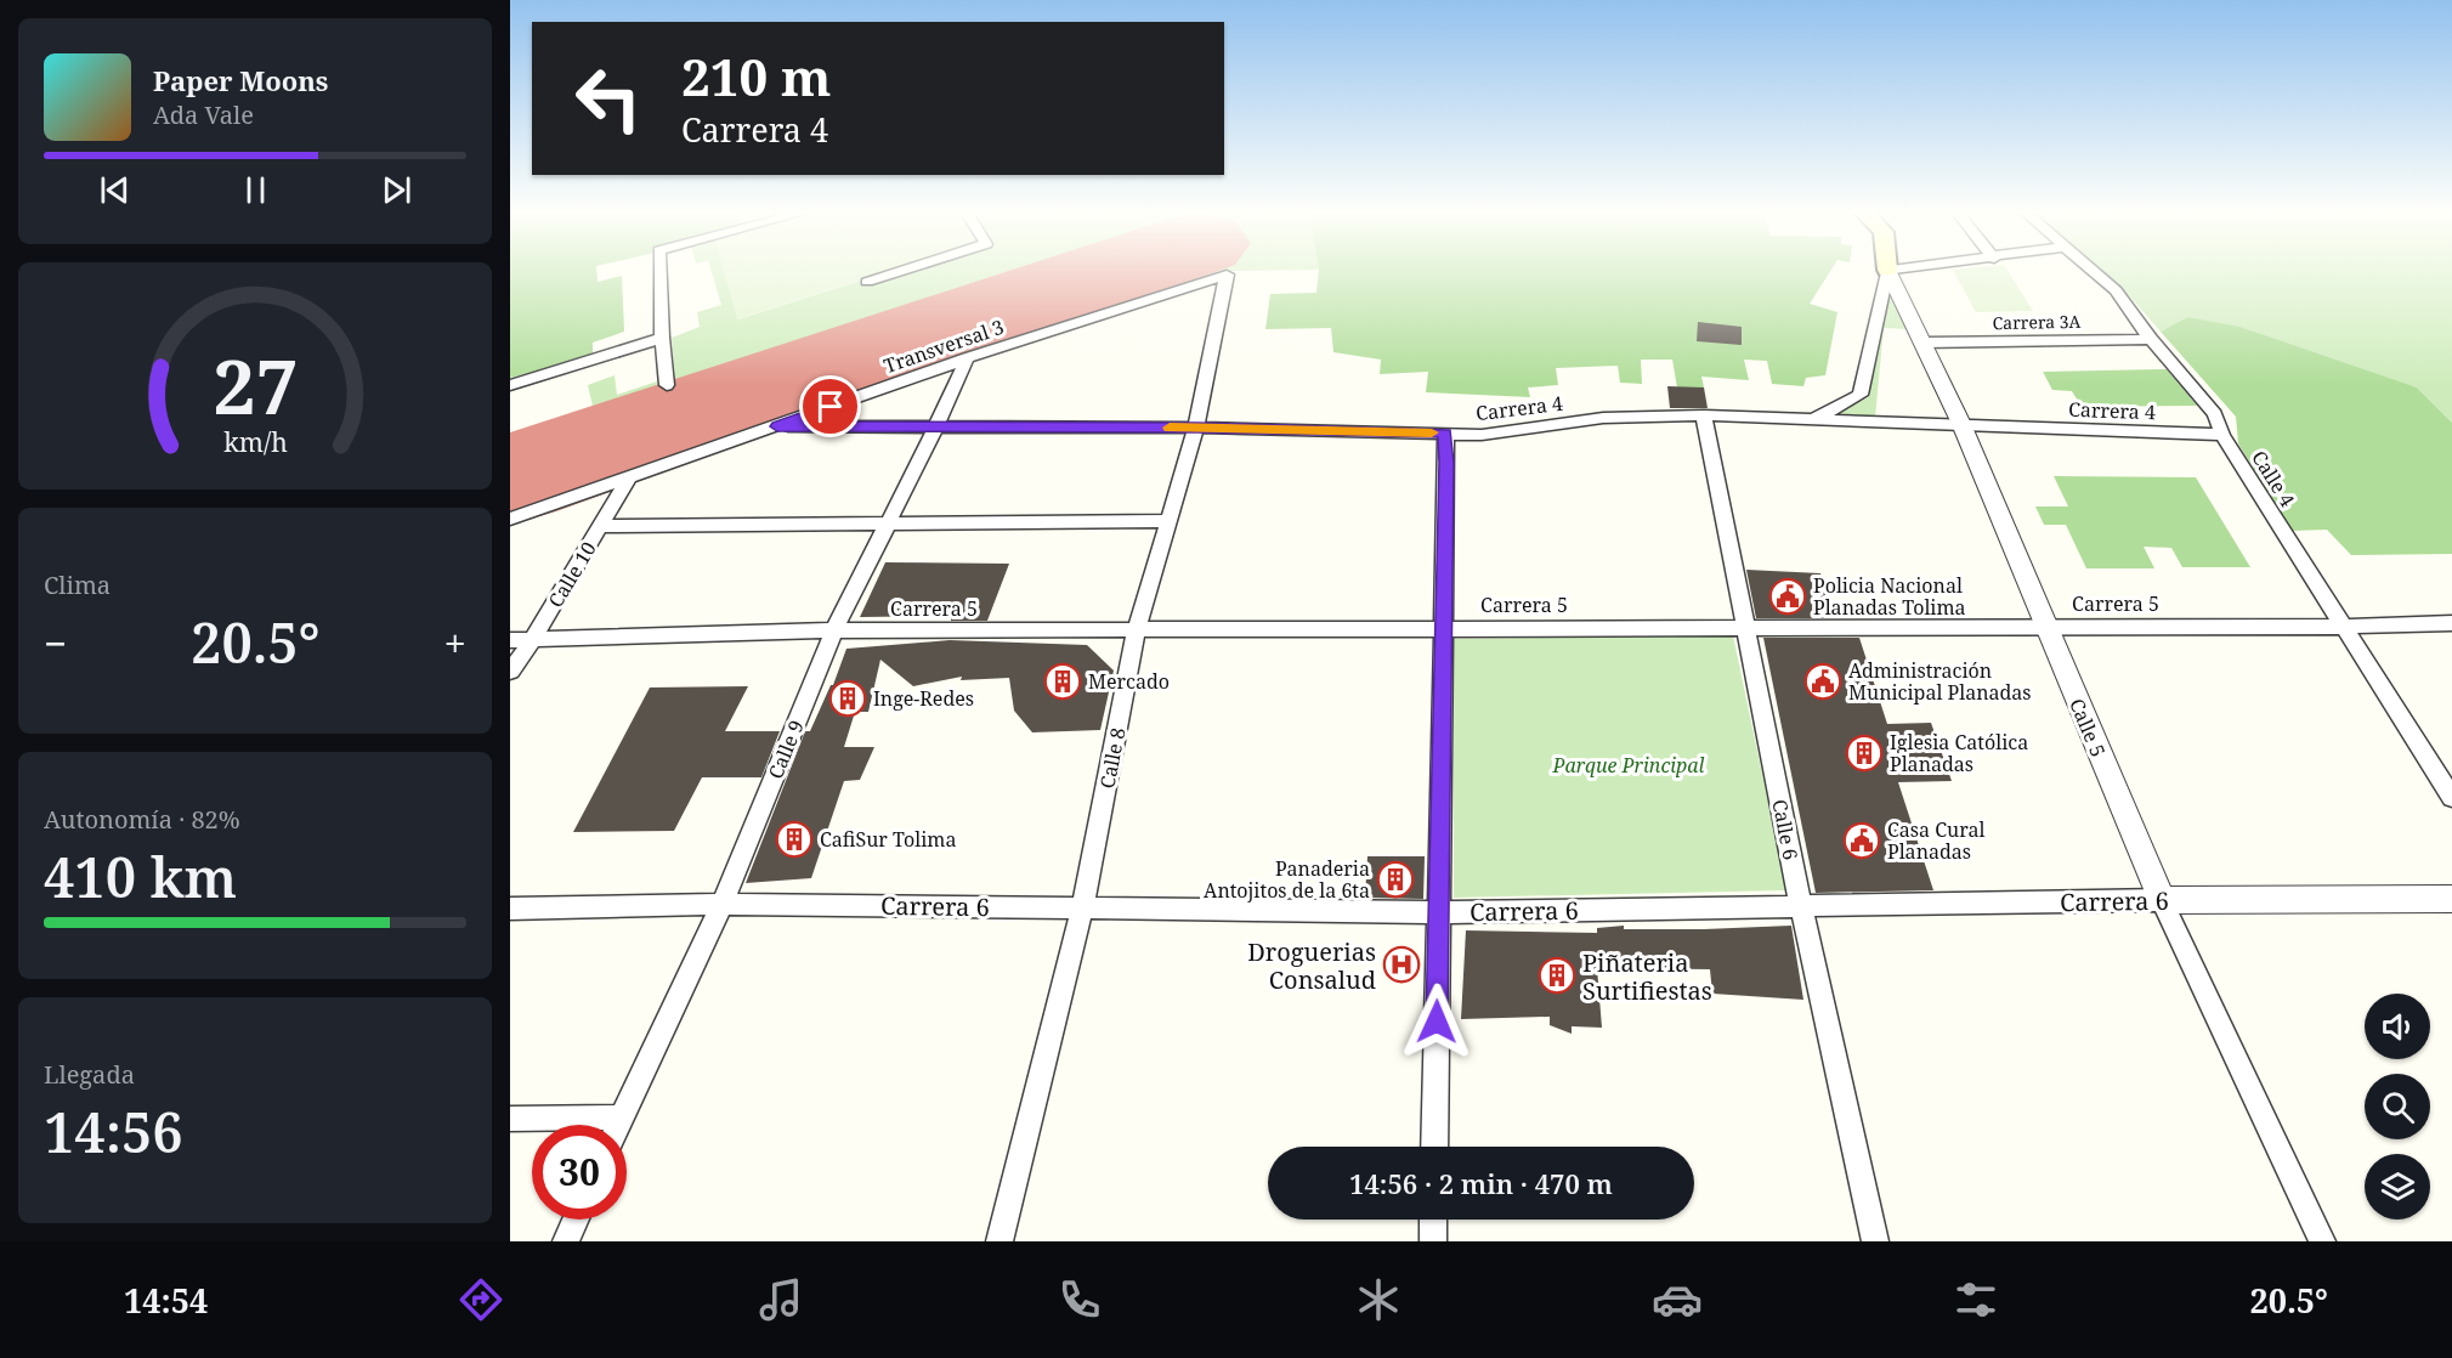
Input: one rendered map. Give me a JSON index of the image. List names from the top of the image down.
{
  "streets": {
    "street": [
      "Carrera 3A",
      "Transversal 3",
      "Carrera 4",
      "Calle 4",
      "Calle 10",
      "Carrera 5",
      "Calle 5",
      "Calle 9",
      "Calle 8",
      "Calle 6",
      "Carrera 6"
    ]
  },
  "crossings": [
    ["Carrera 3A", "Calle 4"],
    ["Carrera 3A", "Calle 5"],
    ["Transversal 3", "Carrera 4"],
    ["Transversal 3", "Calle 10"],
    ["Transversal 3", "Calle 9"],
    ["Transversal 3", "Calle 8"],
    ["Carrera 4", "Calle 4"],
    ["Carrera 4", "Calle 5"],
    ["Carrera 4", "Calle 9"],
    ["Carrera 4", "Calle 8"],
    ["Carrera 4", "Calle 6"],
    ["Calle 4", "Carrera 5"],
    ["Calle 10", "Carrera 5"],
    ["Carrera 5", "Calle 5"],
    ["Carrera 5", "Calle 9"],
    ["Carrera 5", "Calle 8"],
    ["Carrera 5", "Calle 6"],
    ["Calle 5", "Carrera 6"],
    ["Calle 9", "Carrera 6"],
    ["Calle 8", "Carrera 6"],
    ["Calle 6", "Carrera 6"]
  ],
  "parks": ["Parque Principal"],
  "places": {
    "public building": ["Policia Nacional Planadas Tolima", "Administración Municipal Planadas", "Casa Cural Planadas"],
    "building": [
      "Mercado",
      "Inge-Redes",
      "Iglesia Católica Planadas",
      "CafiSur Tolima",
      "Panaderia Antojitos de la 6ta",
      "Piñateria Surtifiestas"
    ],
    "hospital": ["Droguerias Consalud"]
  },
  "page": {
    "turn": ["210 m", "Carrera 4"],
    "song": ["Paper Moons", "Ada Vale"],
    "tile": [
      "Clima",
      ["Autonomía · 82%", "410 km"],
      ["Llegada", "14:56"]
    ],
    "heat": ["−", "20.5°", "+"],
    "limit": "30",
    "trip": "14:56 · 2 min · 470 m",
    "tabs": ["14:54", "20.5°"],
    "gauge": ["27", "km/h"]
  }
}
